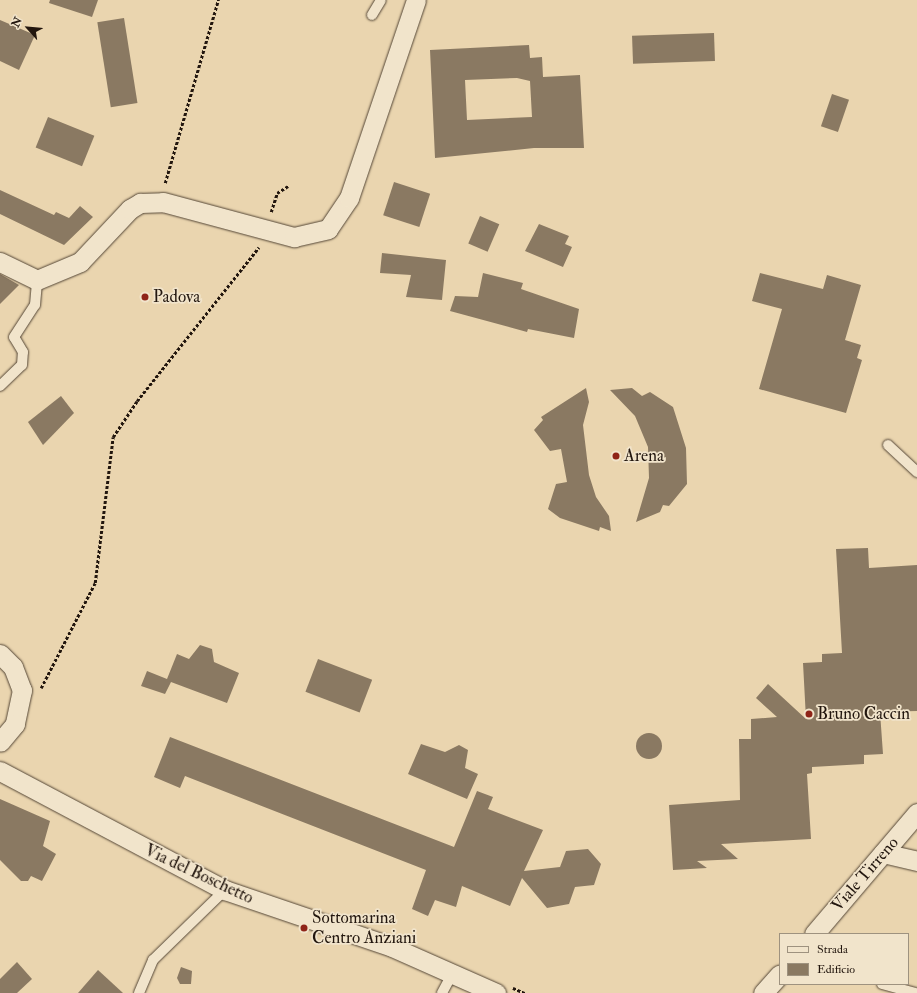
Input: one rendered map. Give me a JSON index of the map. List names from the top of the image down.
{
  "streets": {
    "street": ["Via del Boschetto", "Viale Tirreno"]
  },
  "places": [
    "Padova",
    "Arena",
    "Bruno Caccin",
    "Sottomarina Centro Anziani"
  ],
  "legend": ["Strada", "Edificio"],
  "north": "top left"
}
